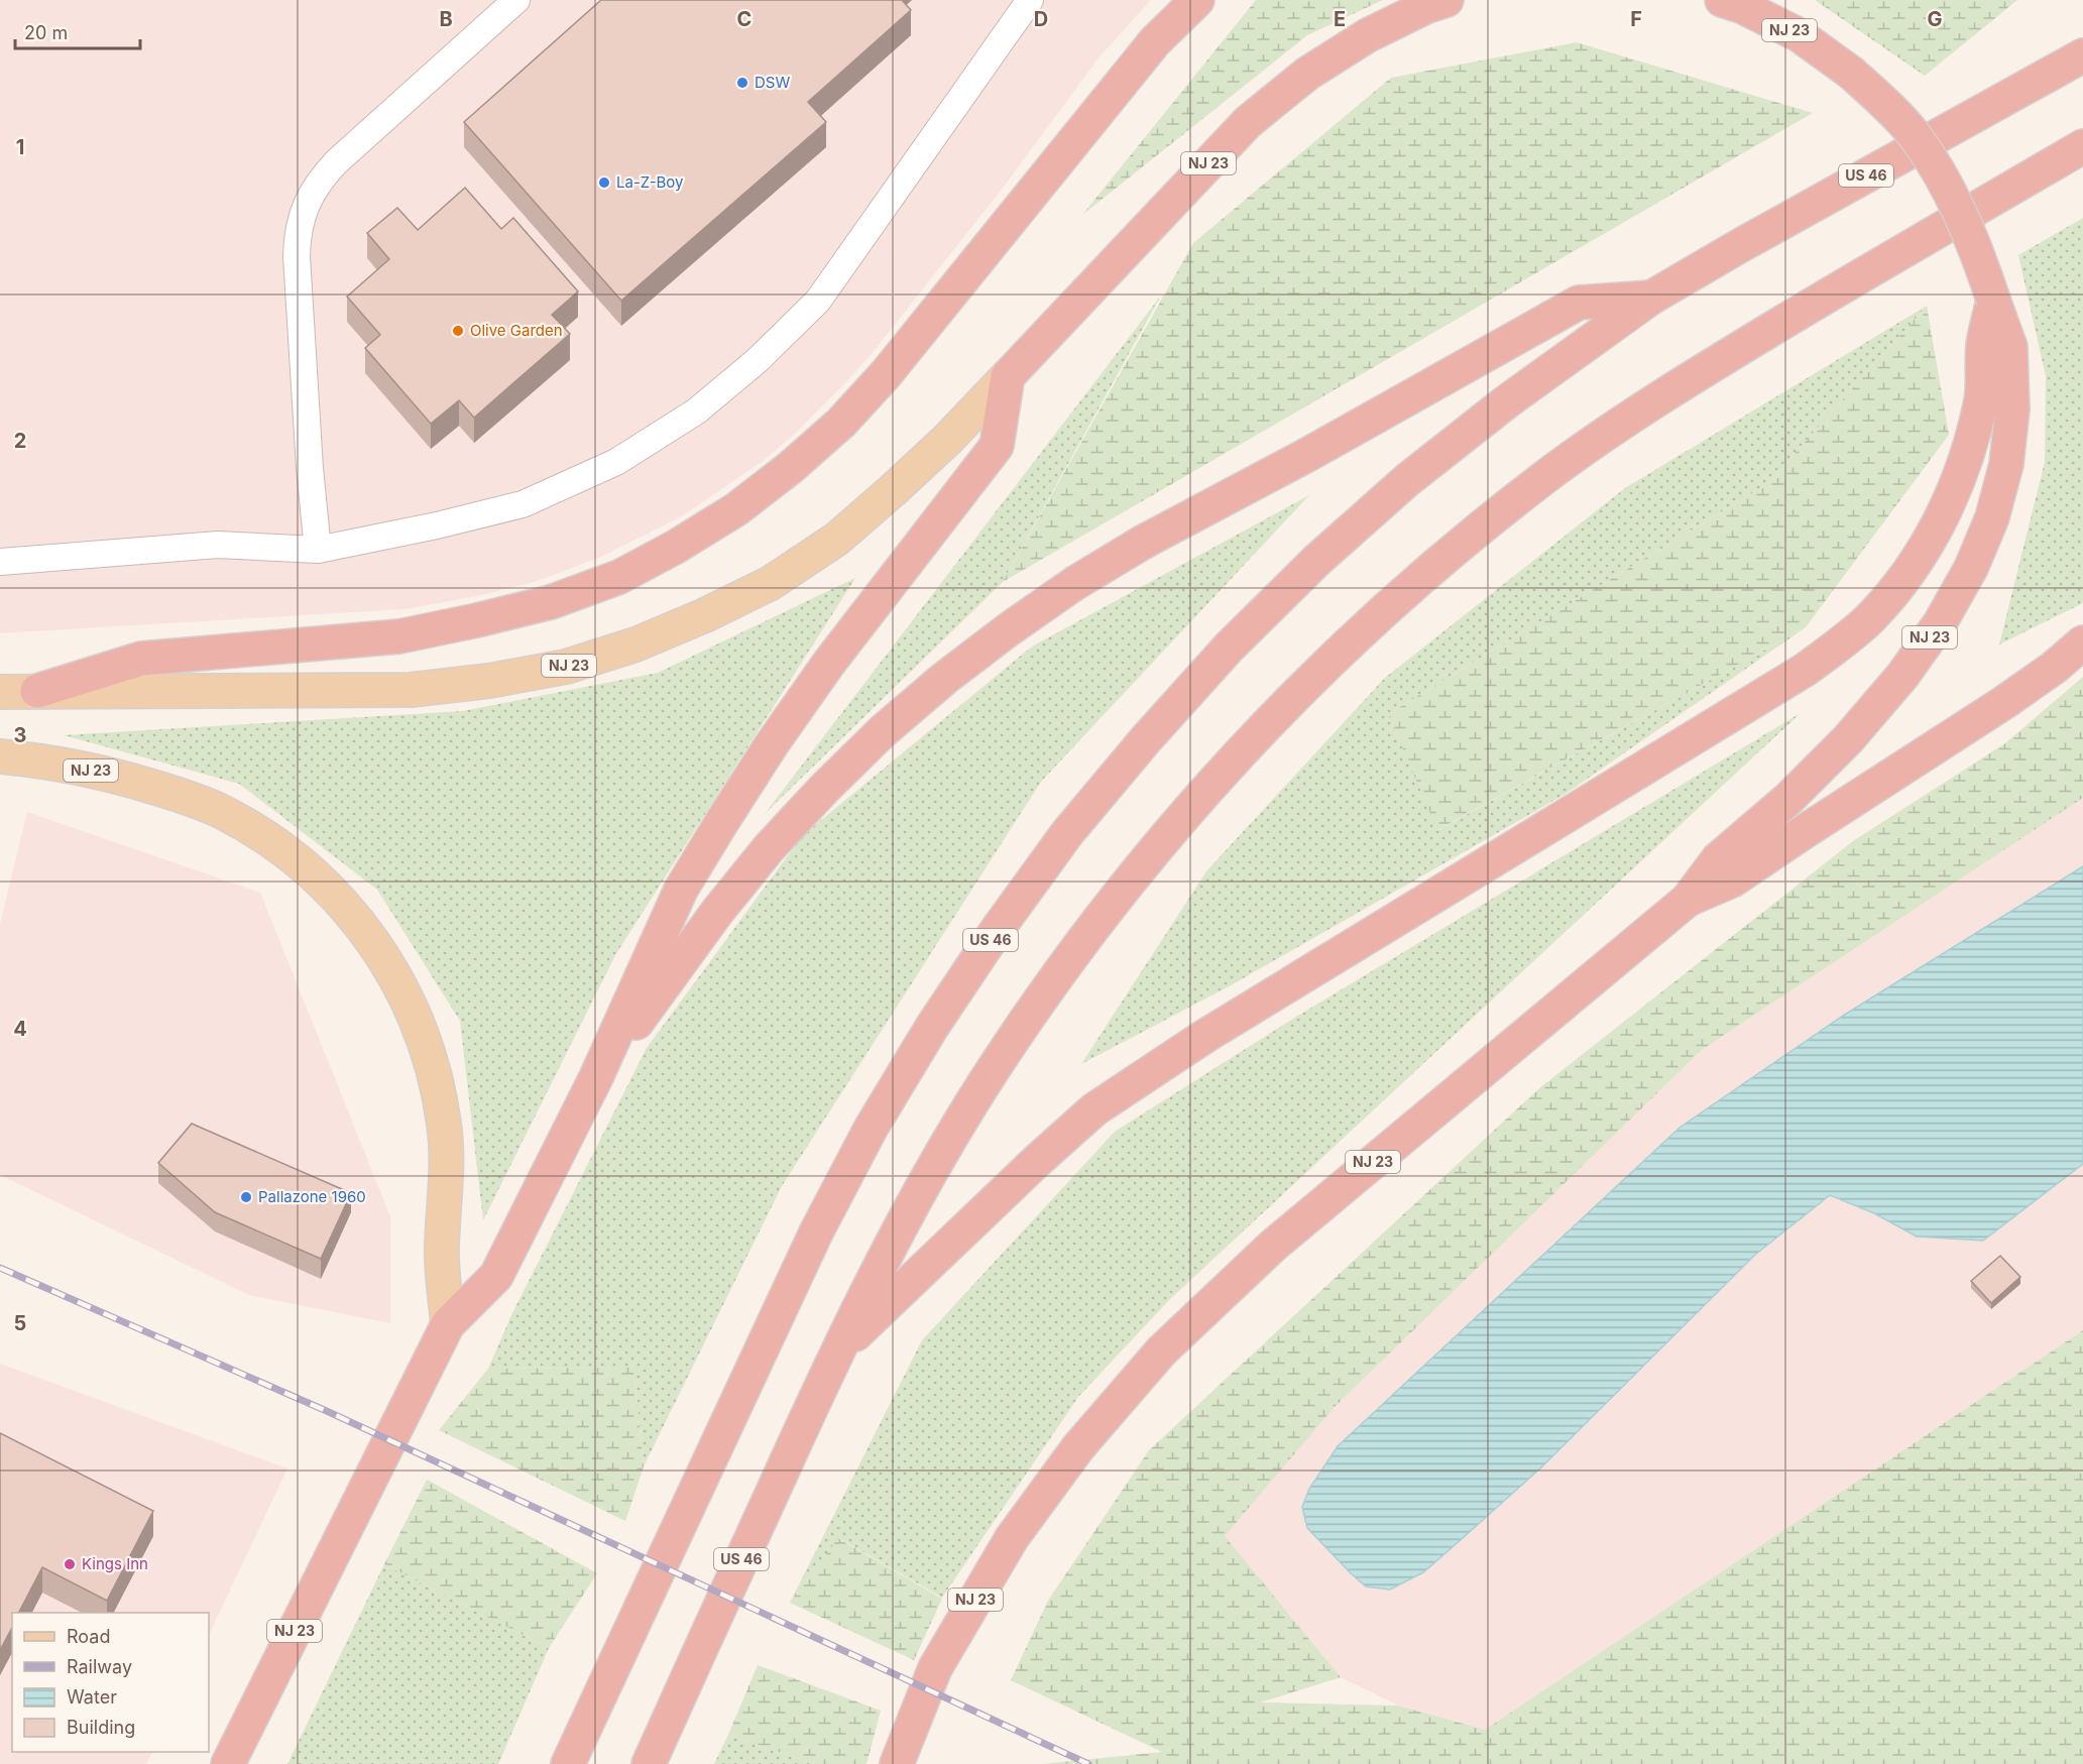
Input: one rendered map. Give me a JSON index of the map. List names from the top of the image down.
{
  "streets": {
    "highway": ["NJ 23", "US 46"]
  },
  "places": [
    "DSW",
    "La-Z-Boy",
    "Olive Garden",
    "Pallazone 1960",
    "Kings Inn"
  ],
  "legend": [
    "Road",
    "Railway",
    "Water",
    "Building"
  ],
  "scale_bar": "20 m",
  "grid": {
    "columns": [
      "B",
      "C",
      "D",
      "E",
      "F",
      "G"
    ],
    "rows": [
      "1",
      "2",
      "3",
      "4",
      "5"
    ]
  }
}
